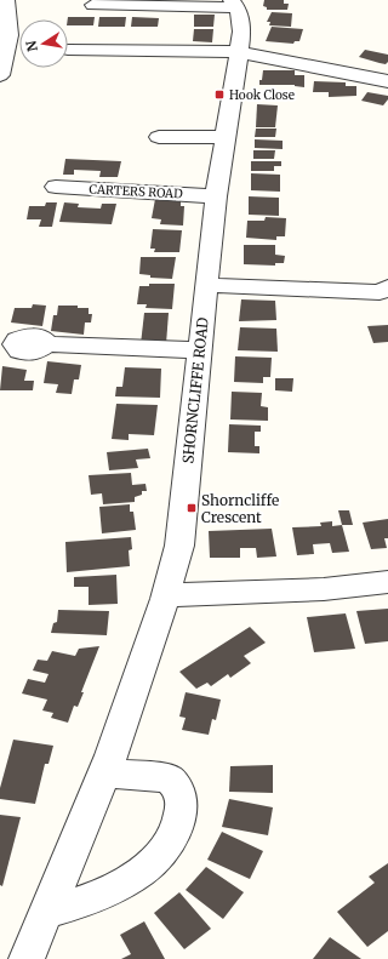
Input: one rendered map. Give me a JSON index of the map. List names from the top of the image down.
{
  "streets": {
    "street": ["CARTERS ROAD", "SHORNCLIFFE ROAD"]
  },
  "crossings": [
    ["CARTERS ROAD", "SHORNCLIFFE ROAD"]
  ],
  "places": {
    "transit": ["Hook Close", "Shorncliffe Crescent"]
  },
  "north": "left"
}
